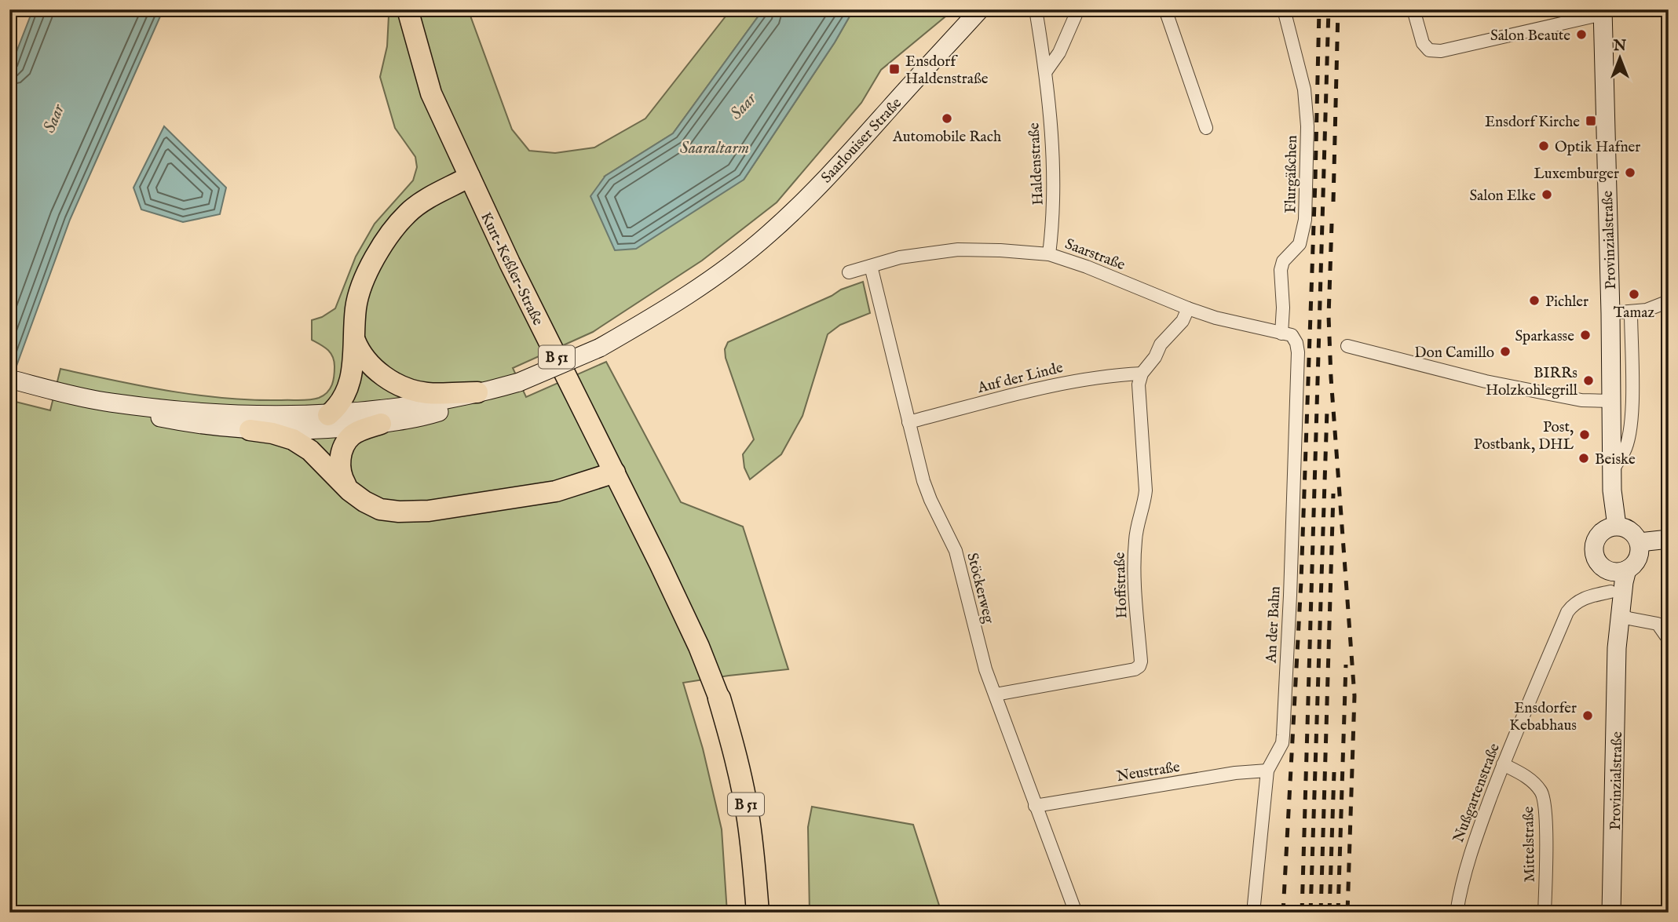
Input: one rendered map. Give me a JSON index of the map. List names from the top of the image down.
{
  "streets": {
    "highway": ["B 51"],
    "main road": ["Saarlouiser Straße", "Provinzialstraße", "Kurt-Keßler-Straße"],
    "street": [
      "Haldenstraße",
      "Flurgäßchen",
      "Saarstraße",
      "Auf der Linde",
      "Hoffstraße",
      "Stöckerweg",
      "An der Bahn",
      "Neustraße",
      "Nußgartenstraße",
      "Mittelstraße"
    ]
  },
  "crossings": [
    ["Haldenstraße", "Saarstraße"],
    ["Flurgäßchen", "Saarstraße"],
    ["Flurgäßchen", "An der Bahn"],
    ["Provinzialstraße", "Nußgartenstraße"],
    ["Saarstraße", "Hoffstraße"],
    ["Saarstraße", "Stöckerweg"],
    ["Saarstraße", "An der Bahn"],
    ["Kurt-Keßler-Straße", "B 51"],
    ["Auf der Linde", "Hoffstraße"],
    ["Auf der Linde", "Stöckerweg"],
    ["Hoffstraße", "Stöckerweg"],
    ["Stöckerweg", "Neustraße"],
    ["An der Bahn", "Neustraße"],
    ["Nußgartenstraße", "Mittelstraße"]
  ],
  "water": ["Saar", "Saaraltarm"],
  "places": {
    "other": [
      "Salon Beaute",
      "Automobile Rach",
      "Optik Hafner",
      "Luxemburger",
      "Salon Elke",
      "Tamaz",
      "Pichler",
      "Sparkasse",
      "Don Camillo",
      "BIRRs Holzkohlegrill",
      "Post, Postbank, DHL",
      "Beiske",
      "Ensdorfer Kebabhaus"
    ],
    "transit": ["Ensdorf Haldenstraße", "Ensdorf Kirche"]
  },
  "north": "top"
}
